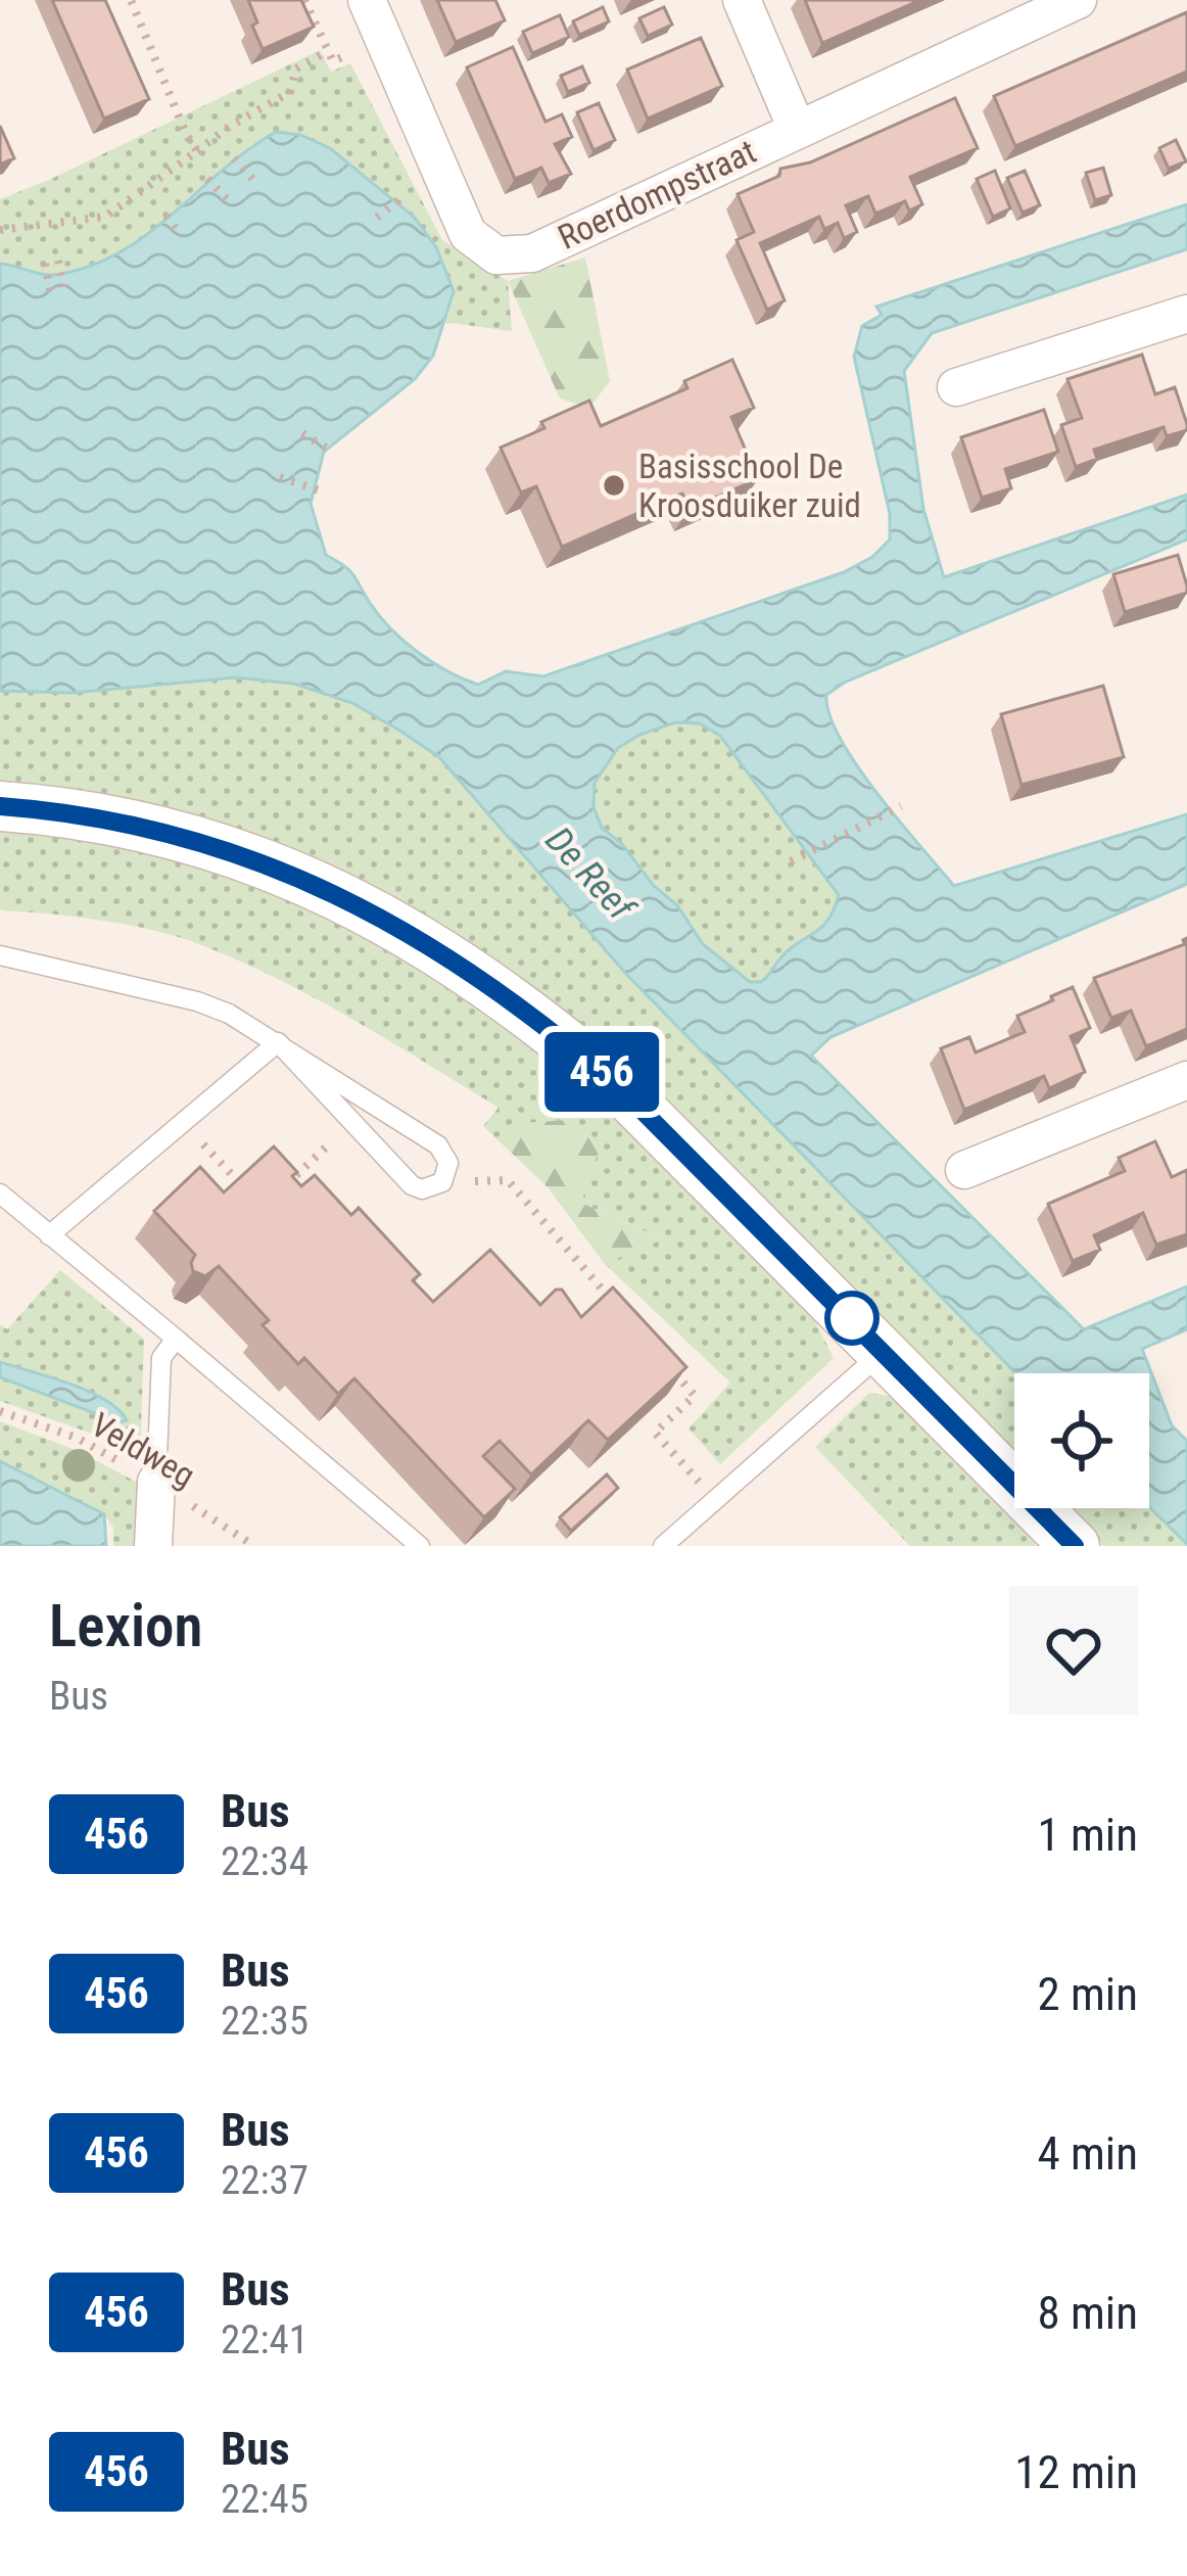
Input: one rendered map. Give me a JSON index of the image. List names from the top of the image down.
{
  "streets": {
    "street": ["Roerdompstraat"],
    "path": ["Veldweg"]
  },
  "water": ["De Reef"],
  "places": ["Basisschool De Kroosduiker zuid"],
  "lines": ["bus line 456"],
  "page": {
    "on_map": "456",
    "heading": ["Lexion", "Bus"],
    "list": [
      {
        "mark": "456",
        "name": "Bus",
        "note": "22:34",
        "value": "1 min"
      },
      {
        "mark": "456",
        "name": "Bus",
        "note": "22:35",
        "value": "2 min"
      },
      {
        "mark": "456",
        "name": "Bus",
        "note": "22:37",
        "value": "4 min"
      },
      {
        "mark": "456",
        "name": "Bus",
        "note": "22:41",
        "value": "8 min"
      },
      {
        "mark": "456",
        "name": "Bus",
        "note": "22:45",
        "value": "12 min"
      }
    ]
  }
}
